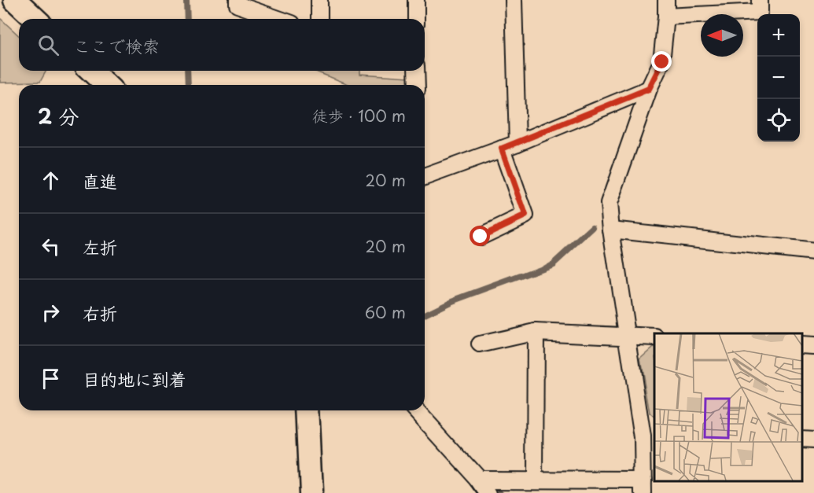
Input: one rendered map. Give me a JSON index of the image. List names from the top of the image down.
{
  "north": "left",
  "page": {
    "map_buttons": ["+", "−"],
    "search": "ここで検索",
    "heading": ["2 分", "徒歩 · 100 m"],
    "list": [
      ["直進", "20 m"],
      ["左折", "20 m"],
      ["右折", "60 m"],
      "目的地に到着"
    ]
  }
}
